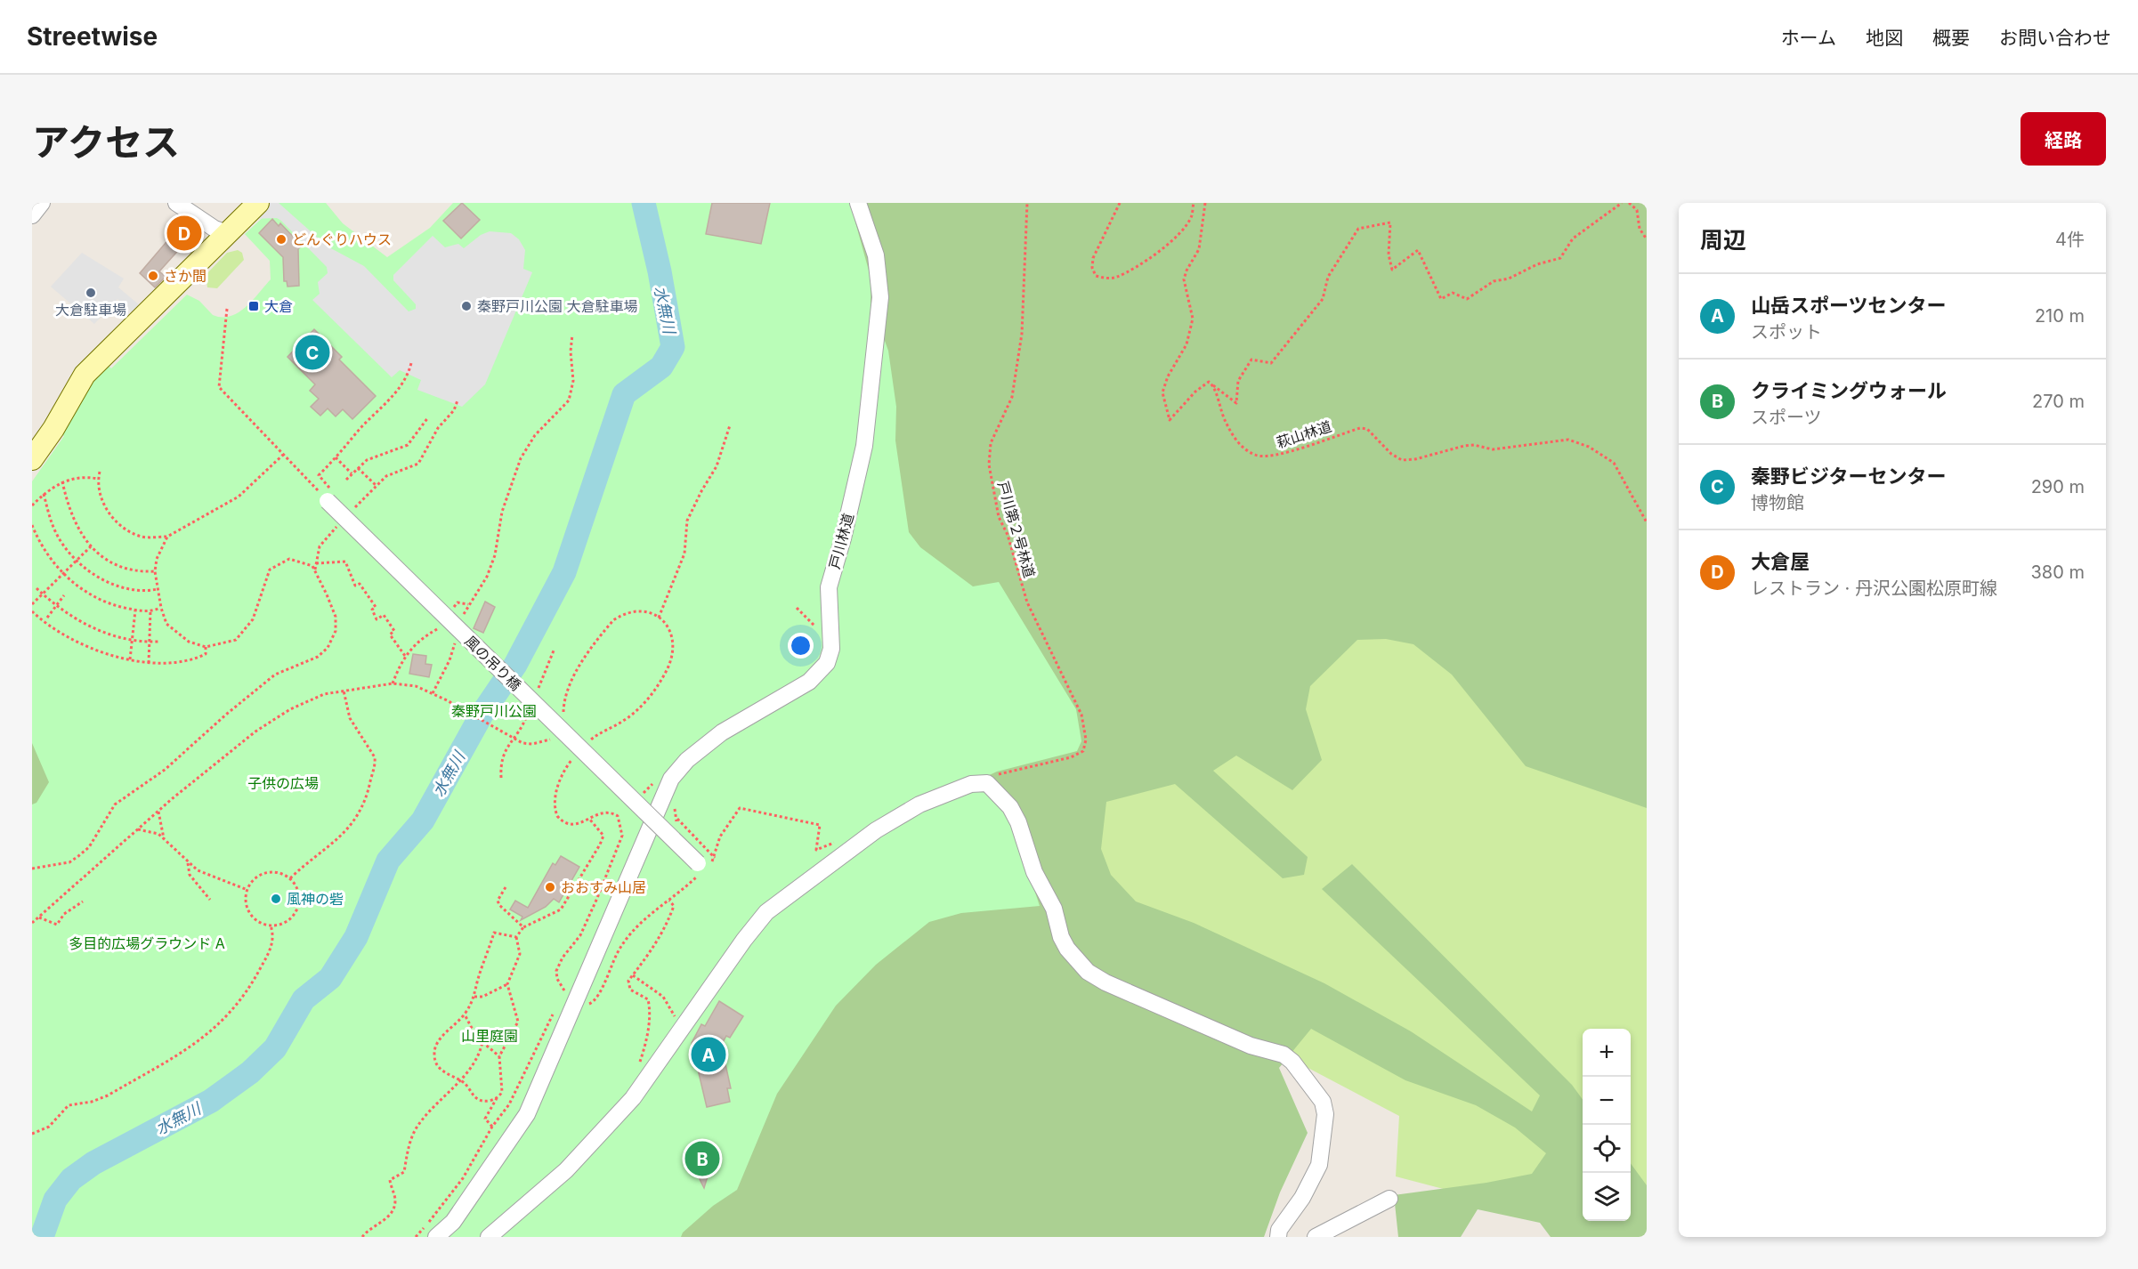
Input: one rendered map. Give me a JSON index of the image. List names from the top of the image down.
{
  "streets": {
    "street": ["戸川林道", "風の吊り橋"],
    "path": ["萩山林道", "戸川第２号林道"]
  },
  "water": ["水無川"],
  "parks": [
    "秦野戸川公園",
    "子供の広場",
    "多目的広場グラウンド A",
    "山里庭園"
  ],
  "places": {
    "other": [
      "どんぐりハウス",
      "さか間",
      "大倉駐車場",
      "秦野戸川公園 大倉駐車場",
      "おおすみ山居",
      "風神の砦"
    ],
    "transit": ["大倉"]
  },
  "page": {
    "header": "Streetwise",
    "nav": [
      "ホーム",
      "地図",
      "概要",
      "お問い合わせ"
    ],
    "title": "アクセス",
    "buttons": "経路",
    "heading": ["周辺", "4件"],
    "pins": [
      "D",
      "C",
      "A",
      "B"
    ],
    "list": [
      {
        "mark": "A",
        "name": "山岳スポーツセンター",
        "note": "スポット",
        "value": "210 m"
      },
      {
        "mark": "B",
        "name": "クライミングウォール",
        "note": "スポーツ",
        "value": "270 m"
      },
      {
        "mark": "C",
        "name": "秦野ビジターセンター",
        "note": "博物館",
        "value": "290 m"
      },
      {
        "mark": "D",
        "name": "大倉屋",
        "note": "レストラン · 丹沢公園松原町線",
        "value": "380 m"
      }
    ],
    "map_buttons": ["+", "−"]
  }
}
